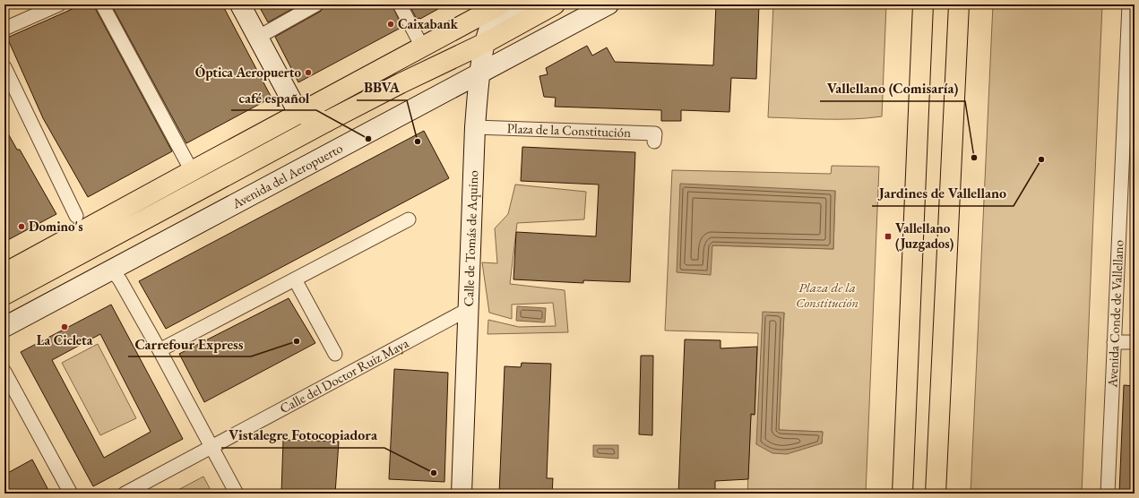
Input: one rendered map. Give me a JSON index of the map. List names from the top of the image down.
{
  "streets": {
    "street": [
      "Plaza de la Constitución",
      "Avenida del Aeropuerto",
      "Calle de Tomás de Aquino",
      "Avenida Conde de Vallellano",
      "Calle del Doctor Ruiz Maya"
    ]
  },
  "crossings": [
    ["Plaza de la Constitución", "Calle de Tomás de Aquino"],
    ["Avenida del Aeropuerto", "Calle de Tomás de Aquino"],
    ["Calle de Tomás de Aquino", "Calle del Doctor Ruiz Maya"]
  ],
  "parks": ["Plaza de la Constitución"],
  "places": {
    "other": [
      "Caixabank",
      "Óptica Aeropuerto",
      "café español",
      "BBVA",
      "Vallellano (Comisaría)",
      "Jardines de Vallellano",
      "Domino's",
      "La Cicleta",
      "Carrefour Express",
      "Vistalegre Fotocopiadora"
    ],
    "transit": ["Vallellano (Juzgados)"]
  }
}
